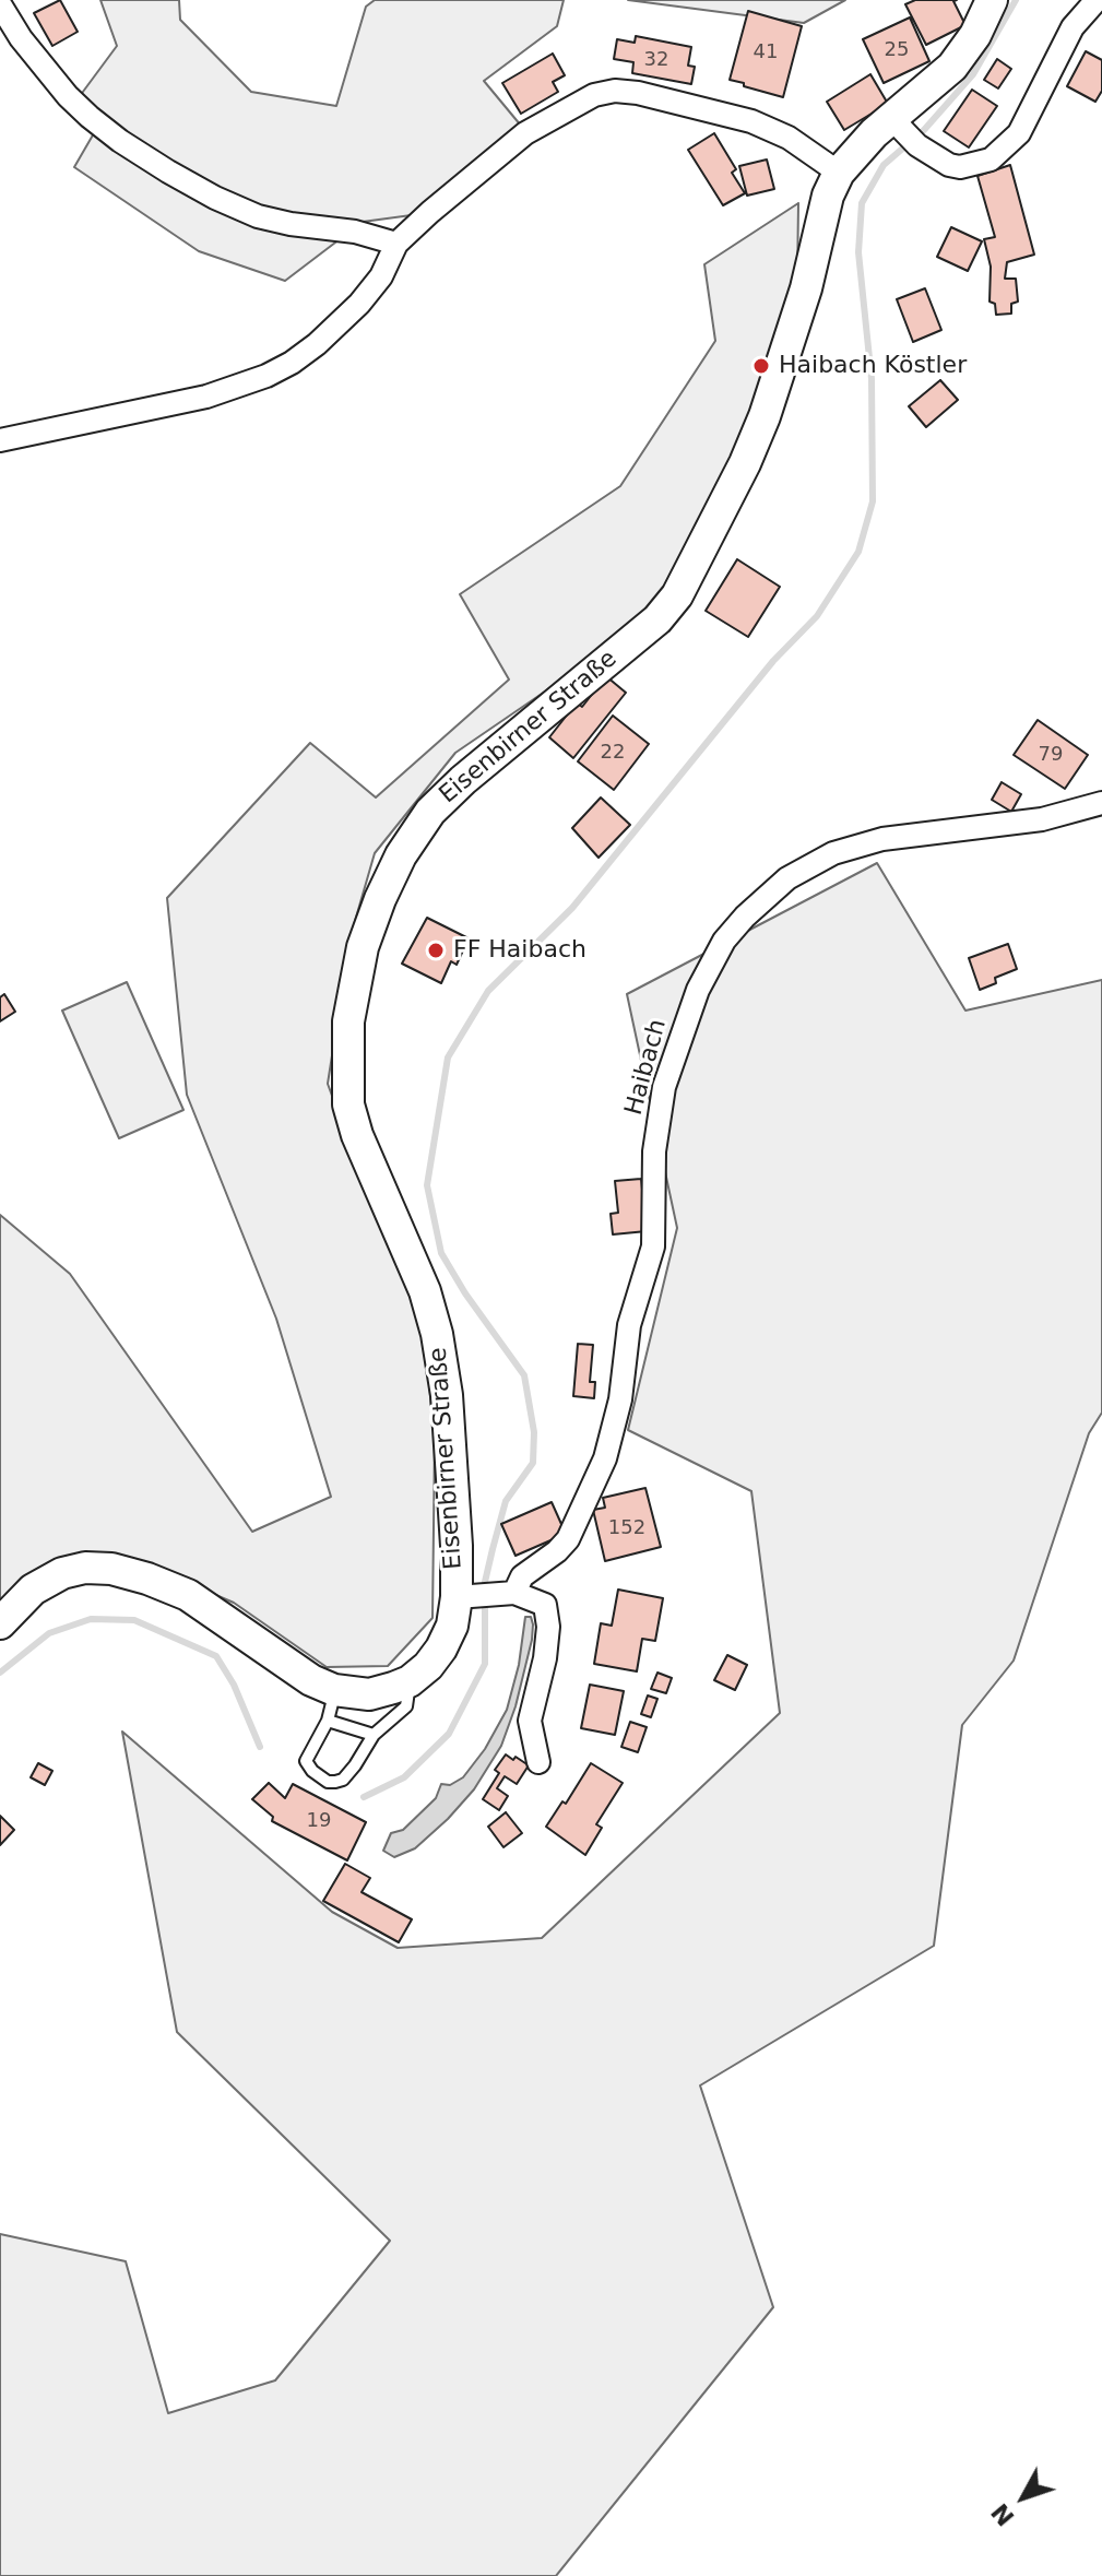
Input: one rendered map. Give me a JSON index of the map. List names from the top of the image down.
{
  "streets": {
    "main road": ["Eisenbirner Straße"],
    "street": ["Haibach"]
  },
  "places": ["Haibach Köstler", "FF Haibach"],
  "house_numbers": [
    "25",
    "41",
    "32",
    "22",
    "79",
    "152",
    "19"
  ],
  "north": "bottom left"
}
